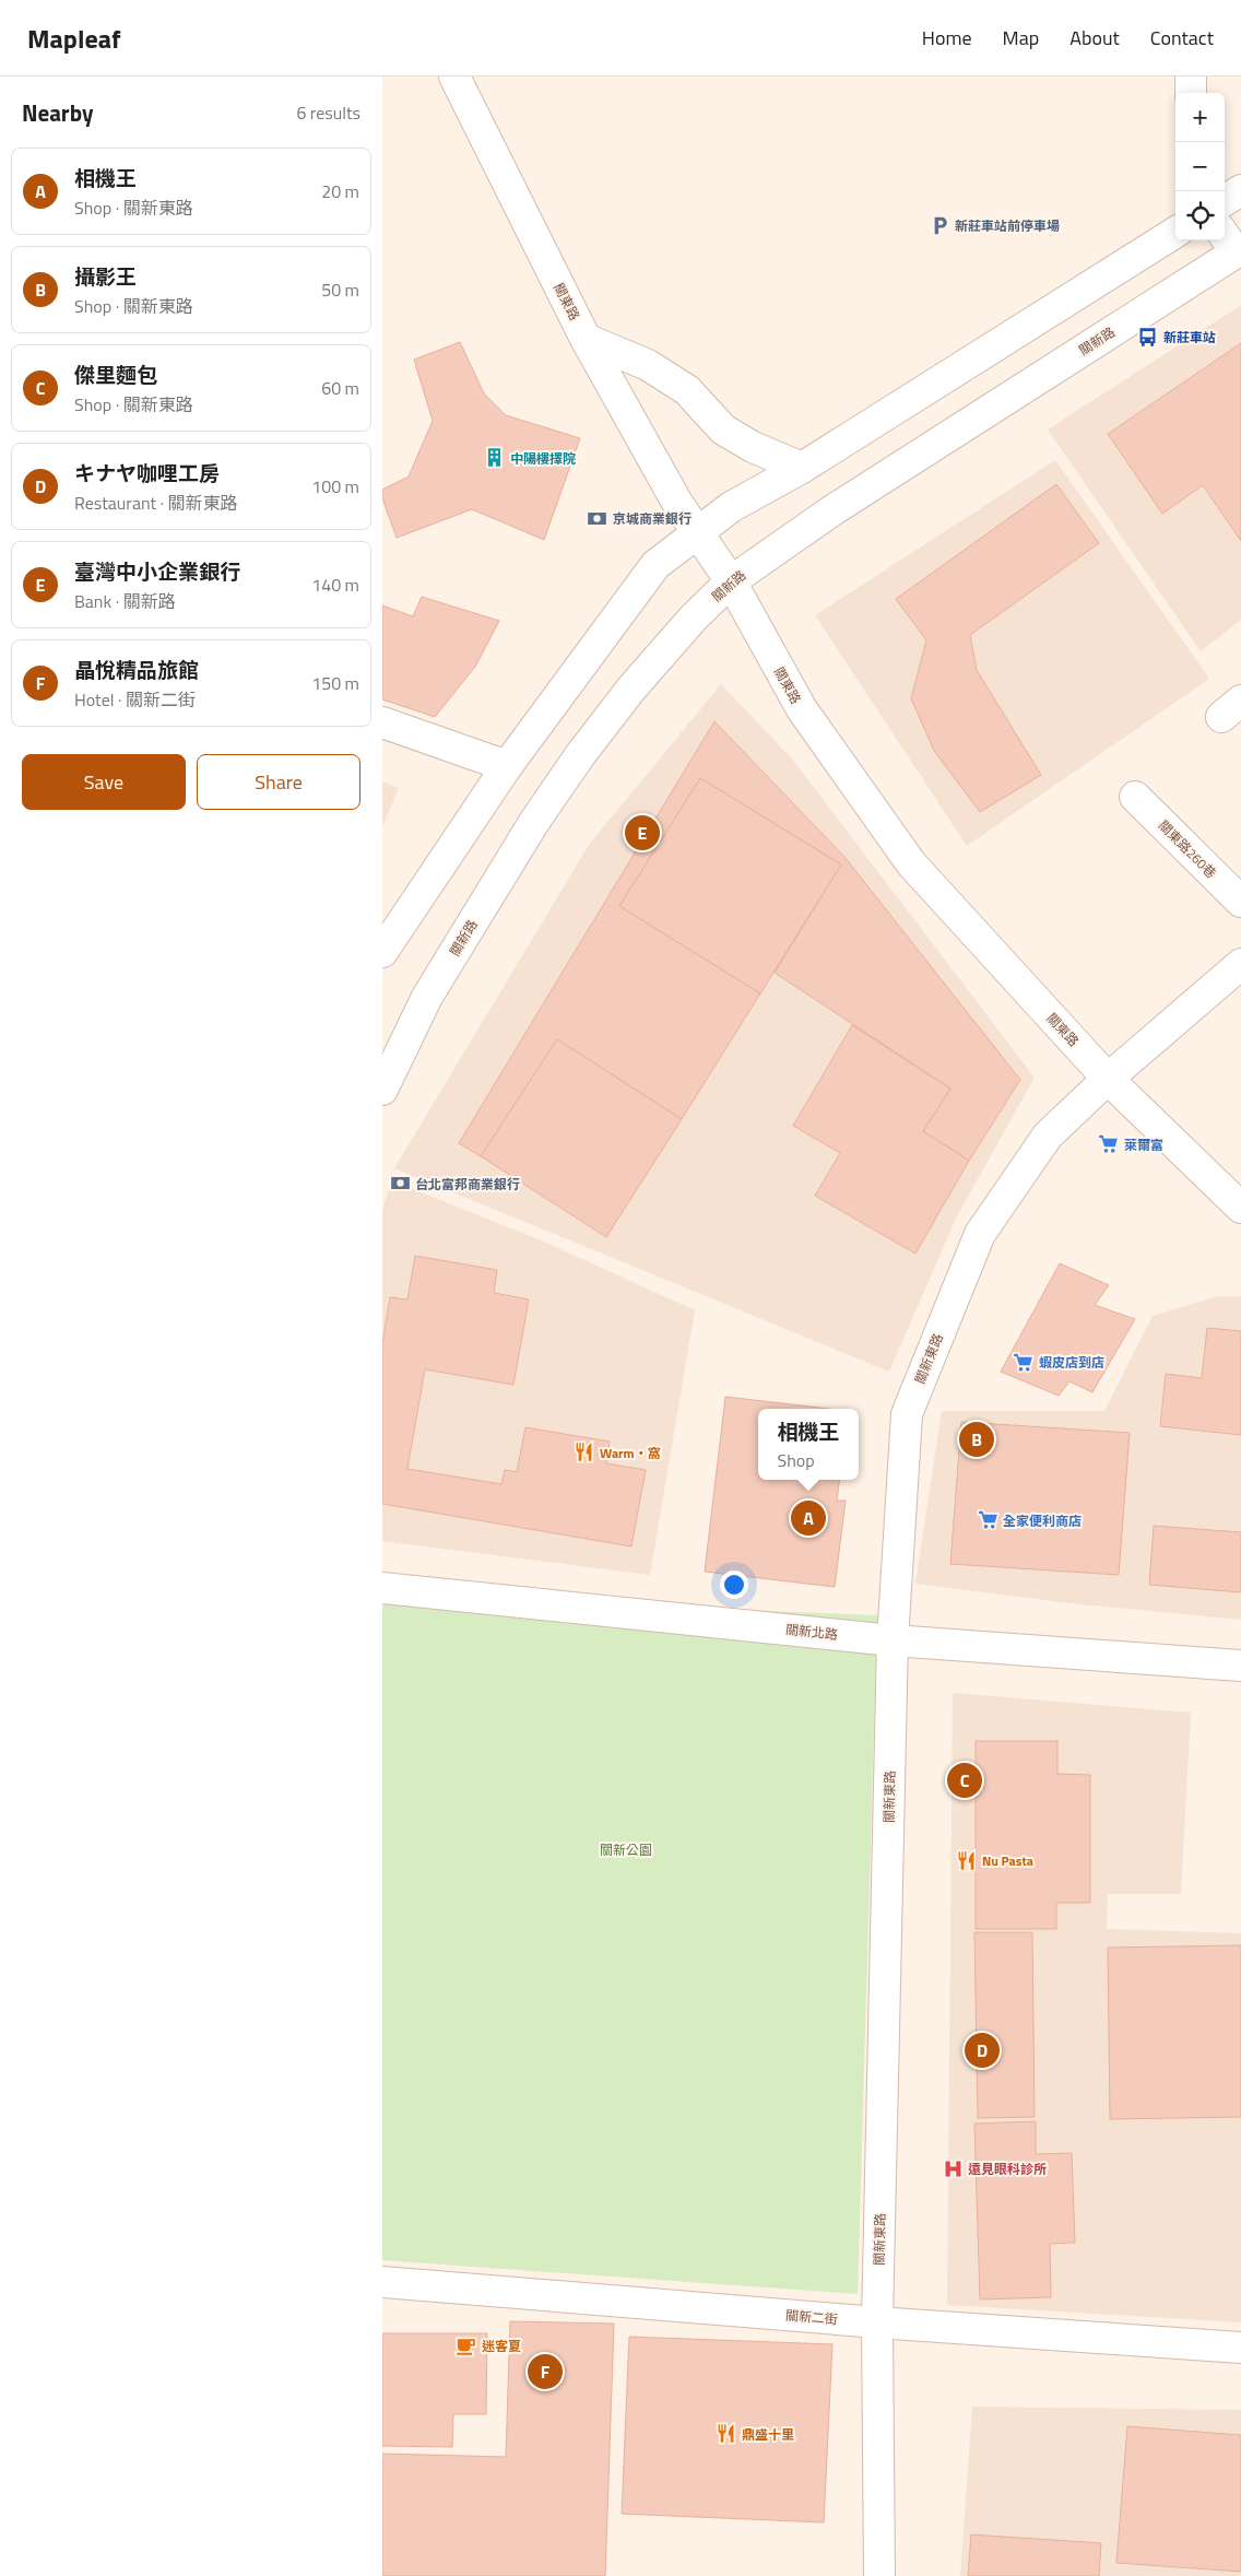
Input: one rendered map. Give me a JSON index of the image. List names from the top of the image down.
{
  "streets": {
    "street": [
      "關東路",
      "關新路",
      "關東路260巷",
      "關新東路",
      "關新北路",
      "關新二街"
    ]
  },
  "crossings": [
    ["關東路", "關新路"],
    ["關東路", "關新東路"],
    ["關新東路", "關新北路"],
    ["關新東路", "關新二街"]
  ],
  "parks": ["關新公園"],
  "places": {
    "parking": ["新莊車站前停車場"],
    "bus stop": ["新莊車站"],
    "building": ["中陽樓擇院"],
    "bank": ["京城商業銀行", "台北富邦商業銀行"],
    "supermarket": ["萊爾富", "蝦皮店到店", "全家便利商店"],
    "restaurant": ["Warm・窩", "Nu Pasta", "鼎盛十里"],
    "hospital": ["遠見眼科診所"],
    "cafe": ["迷客夏"]
  },
  "page": {
    "header": "Mapleaf",
    "nav": [
      "Home",
      "Map",
      "About",
      "Contact"
    ],
    "heading": ["Nearby", "6 results"],
    "map_buttons": ["+", "−"],
    "list": [
      {
        "mark": "A",
        "name": "相機王",
        "note": "Shop · 關新東路",
        "value": "20 m"
      },
      {
        "mark": "B",
        "name": "攝影王",
        "note": "Shop · 關新東路",
        "value": "50 m"
      },
      {
        "mark": "C",
        "name": "傑里麵包",
        "note": "Shop · 關新東路",
        "value": "60 m"
      },
      {
        "mark": "D",
        "name": "キナヤ咖哩工房",
        "note": "Restaurant · 關新東路",
        "value": "100 m"
      },
      {
        "mark": "E",
        "name": "臺灣中小企業銀行",
        "note": "Bank · 關新路",
        "value": "140 m"
      },
      {
        "mark": "F",
        "name": "晶悅精品旅館",
        "note": "Hotel · 關新二街",
        "value": "150 m"
      }
    ],
    "buttons": ["Save", "Share"],
    "pins": [
      "E",
      "B",
      "A",
      "C",
      "D",
      "F"
    ],
    "popup": ["相機王", "Shop"]
  }
}
